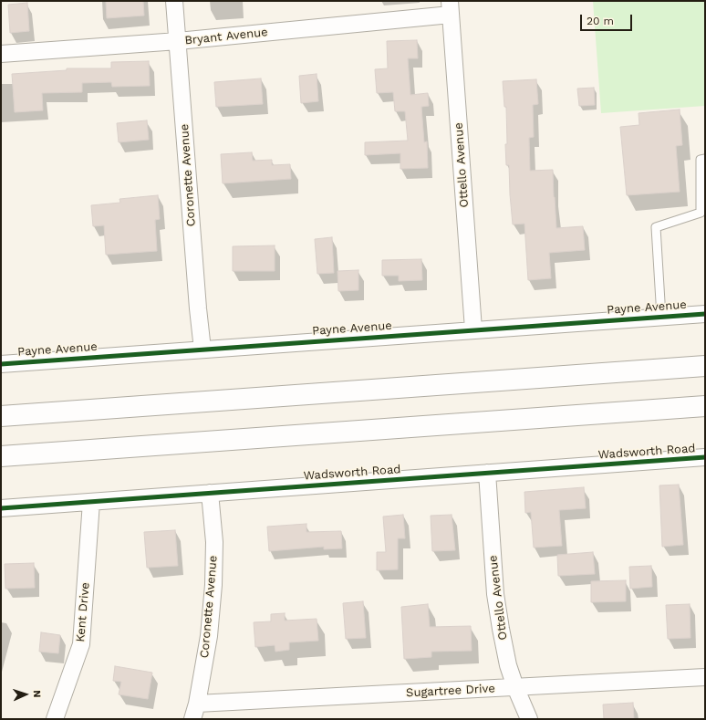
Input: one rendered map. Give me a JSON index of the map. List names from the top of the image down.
{
  "streets": {
    "street": [
      "Bryant Avenue",
      "Ottello Avenue",
      "Coronette Avenue",
      "Payne Avenue",
      "Wadsworth Road",
      "Kent Drive",
      "Sugartree Drive"
    ]
  },
  "crossings": [
    ["Bryant Avenue", "Ottello Avenue"],
    ["Bryant Avenue", "Coronette Avenue"],
    ["Ottello Avenue", "Payne Avenue"],
    ["Ottello Avenue", "Wadsworth Road"],
    ["Ottello Avenue", "Sugartree Drive"],
    ["Coronette Avenue", "Payne Avenue"],
    ["Coronette Avenue", "Wadsworth Road"],
    ["Coronette Avenue", "Sugartree Drive"],
    ["Wadsworth Road", "Kent Drive"]
  ],
  "scale_bar": "20 m",
  "north": "right"
}
